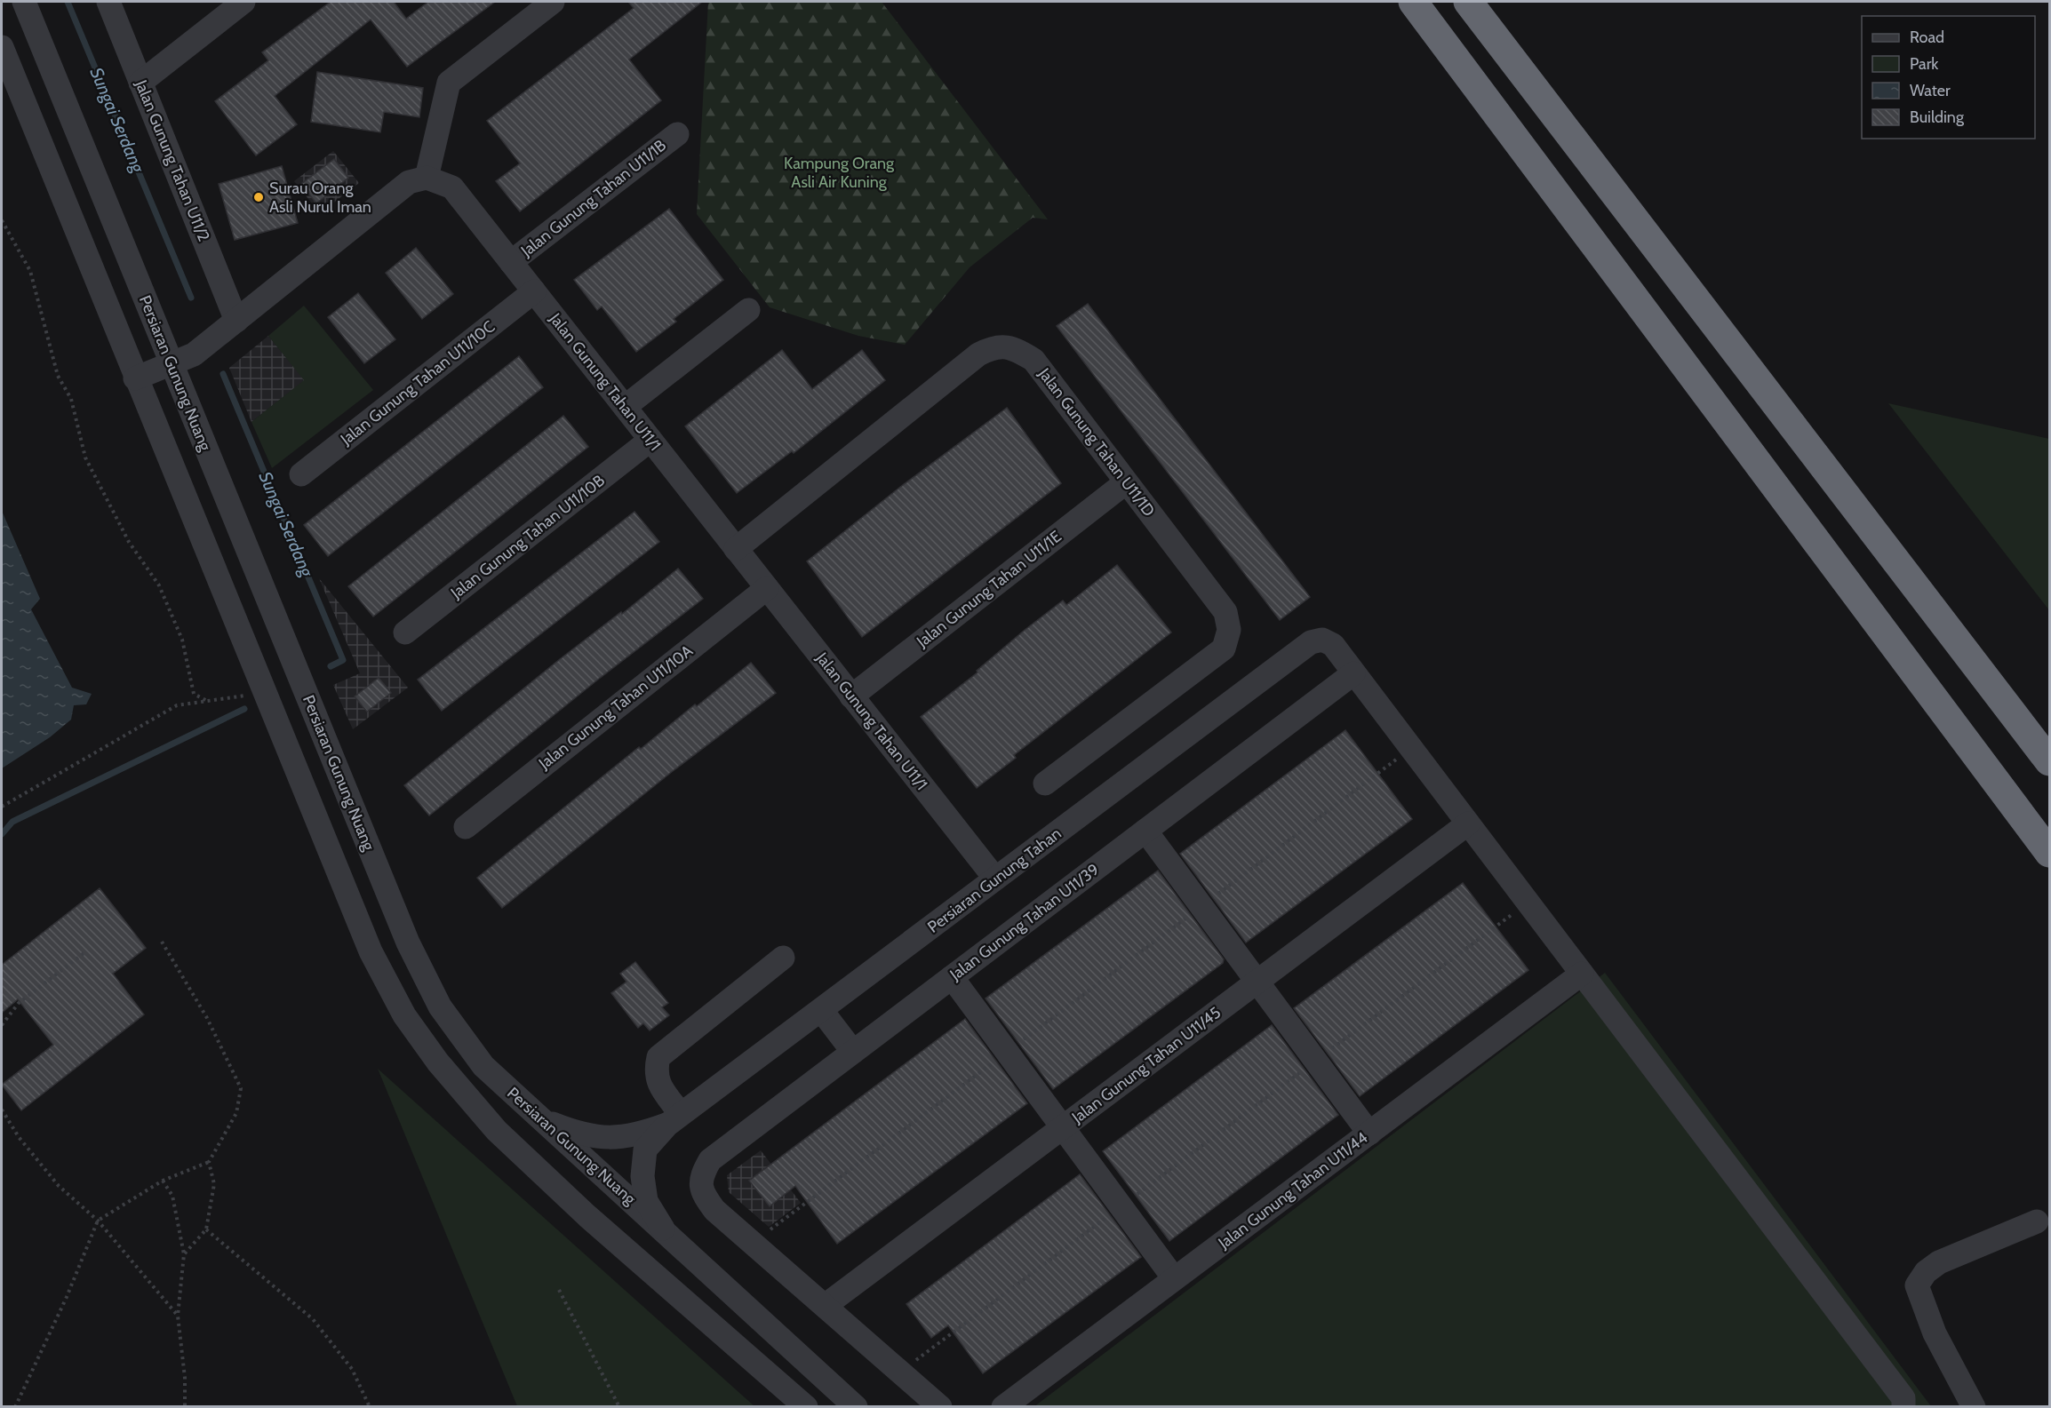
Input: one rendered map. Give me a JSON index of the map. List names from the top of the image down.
{
  "streets": {
    "street": [
      "Jalan Gunung Tahan U11/2",
      "Jalan Gunung Tahan U11/1B",
      "Persiaran Gunung Nuang",
      "Jalan Gunung Tahan U11/1",
      "Jalan Gunung Tahan U11/10C",
      "Jalan Gunung Tahan U11/1D",
      "Jalan Gunung Tahan U11/10B",
      "Jalan Gunung Tahan U11/1E",
      "Jalan Gunung Tahan U11/10A",
      "Persiaran Gunung Tahan",
      "Jalan Gunung Tahan U11/39",
      "Jalan Gunung Tahan U11/45",
      "Jalan Gunung Tahan U11/44"
    ]
  },
  "crossings": [
    ["Jalan Gunung Tahan U11/1B", "Jalan Gunung Tahan U11/1"],
    ["Jalan Gunung Tahan U11/1", "Jalan Gunung Tahan U11/10C"],
    ["Jalan Gunung Tahan U11/1", "Jalan Gunung Tahan U11/1D"],
    ["Jalan Gunung Tahan U11/1", "Jalan Gunung Tahan U11/10B"],
    ["Jalan Gunung Tahan U11/1", "Jalan Gunung Tahan U11/1E"],
    ["Jalan Gunung Tahan U11/1", "Jalan Gunung Tahan U11/10A"],
    ["Jalan Gunung Tahan U11/1", "Persiaran Gunung Tahan"],
    ["Jalan Gunung Tahan U11/1D", "Jalan Gunung Tahan U11/1E"],
    ["Persiaran Gunung Tahan", "Jalan Gunung Tahan U11/39"]
  ],
  "water": ["Sungai Serdang"],
  "parks": ["Kampung Orang Asli Air Kuning"],
  "places": ["Surau Orang Asli Nurul Iman"],
  "legend": [
    "Road",
    "Park",
    "Water",
    "Building"
  ]
}
